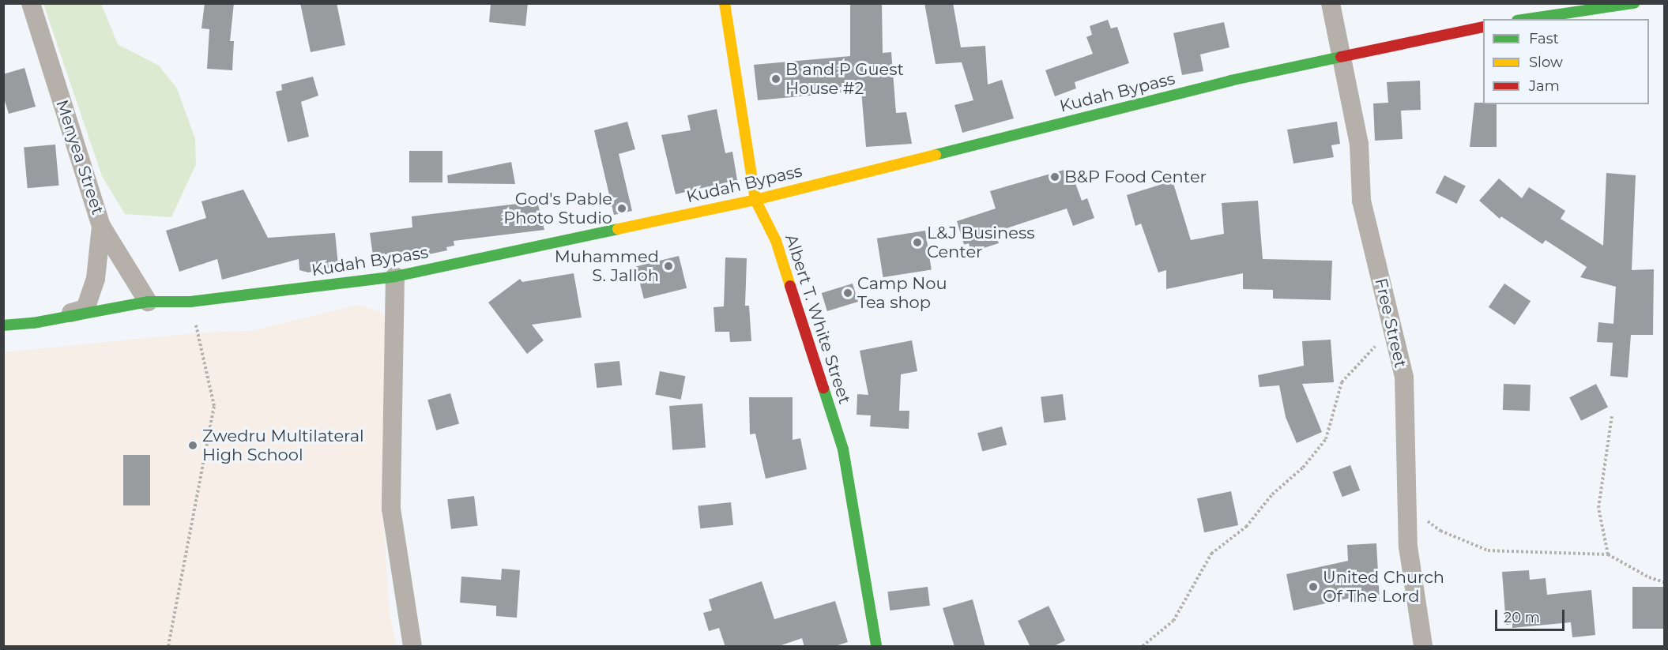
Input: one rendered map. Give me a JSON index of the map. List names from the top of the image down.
{
  "streets": {
    "street": [
      "Kudah Bypass",
      "Menyea Street",
      "Albert T. White Street",
      "Free Street"
    ]
  },
  "crossings": [
    ["Kudah Bypass", "Menyea Street"],
    ["Kudah Bypass", "Albert T. White Street"],
    ["Kudah Bypass", "Free Street"]
  ],
  "places": [
    "B and P Guest House #2",
    "B&P Food Center",
    "God's Pable Photo Studio",
    "L&J Business Center",
    "Muhammed S. Jalloh",
    "Camp Nou Tea shop",
    "Zwedru Multilateral High School",
    "United Church Of The Lord"
  ],
  "legend": ["Fast", "Slow", "Jam"],
  "scale_bar": "20 m"
}
